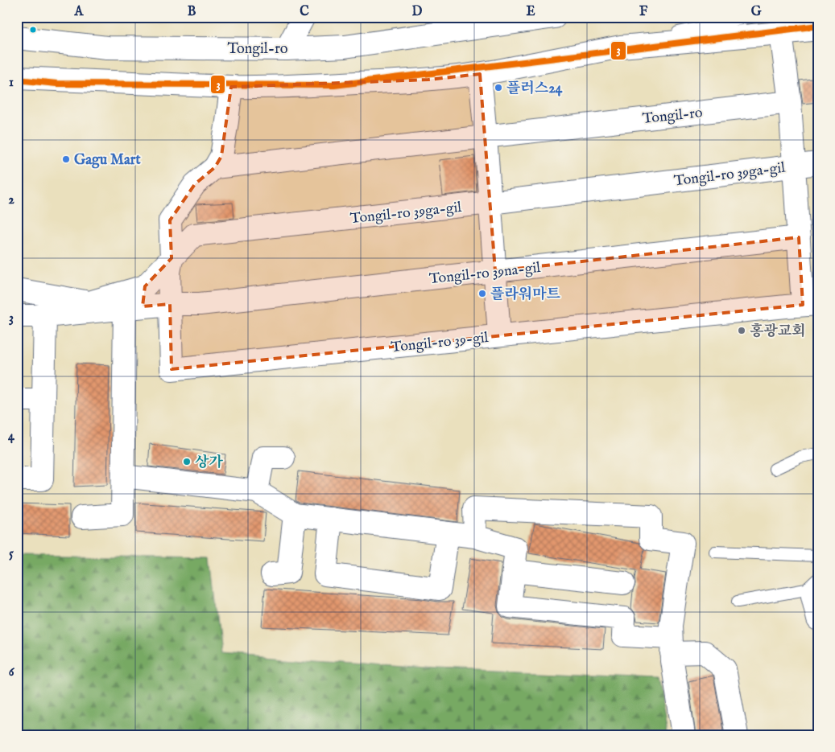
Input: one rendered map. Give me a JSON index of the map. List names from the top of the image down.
{
  "streets": {
    "street": [
      "Tongil-ro",
      "Tongil-ro 39ga-gil",
      "Tongil-ro 39na-gil",
      "Tongil-ro 39-gil"
    ]
  },
  "crossings": [
    ["Tongil-ro 39ga-gil", "Tongil-ro 39na-gil"],
    ["Tongil-ro 39ga-gil", "Tongil-ro 39-gil"],
    ["Tongil-ro 39na-gil", "Tongil-ro 39-gil"]
  ],
  "places": [
    "플러스24",
    "Gagu Mart",
    "플라워마트",
    "홍광교회",
    "상가"
  ],
  "lines": ["transit line 3"],
  "grid": {
    "columns": [
      "A",
      "B",
      "C",
      "D",
      "E",
      "F",
      "G"
    ],
    "rows": [
      "1",
      "2",
      "3",
      "4",
      "5",
      "6"
    ]
  }
}
